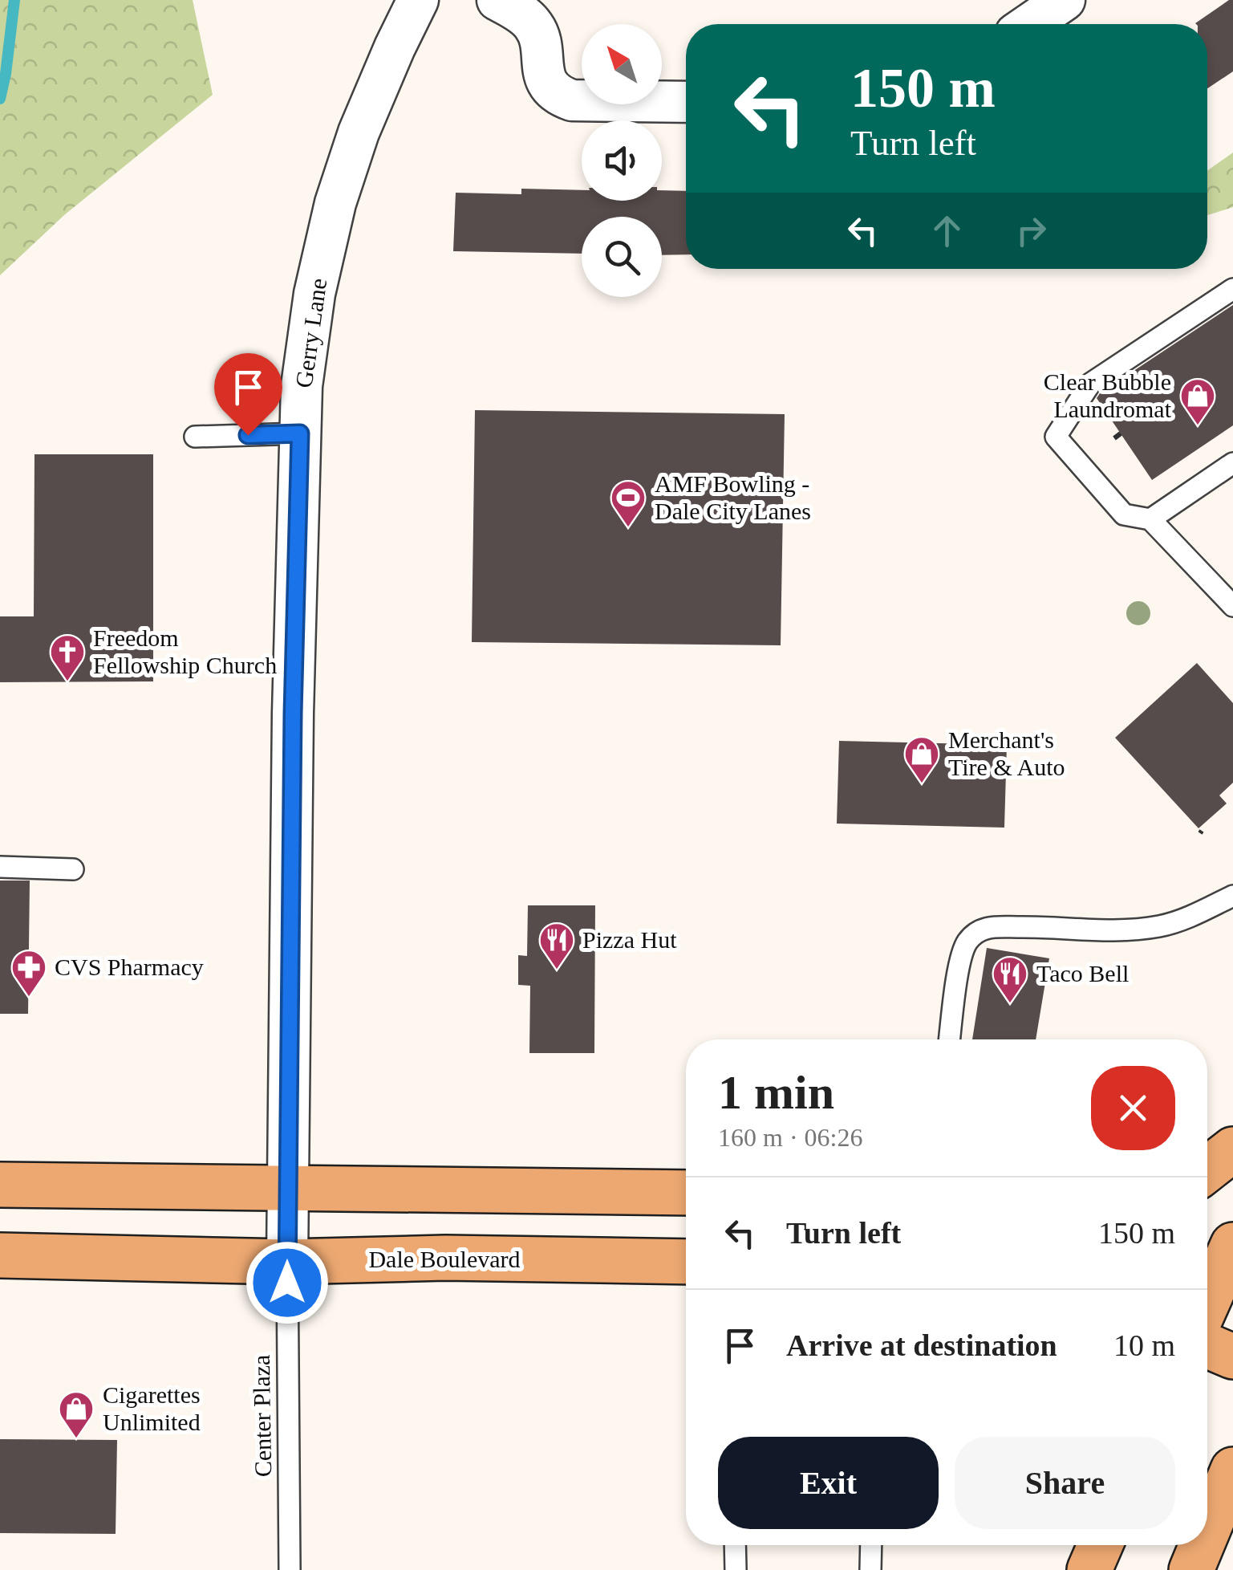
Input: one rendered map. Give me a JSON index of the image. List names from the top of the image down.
{
  "streets": {
    "main road": ["Dale Boulevard"],
    "street": ["Gerry Lane"],
    "lane": ["Center Plaza"]
  },
  "crossings": [
    ["Gerry Lane", "Dale Boulevard"],
    ["Gerry Lane", "Center Plaza"],
    ["Dale Boulevard", "Center Plaza"]
  ],
  "places": {
    "shop": ["Clear Bubble Laundromat", "Merchant's Tire & Auto", "Cigarettes Unlimited"],
    "sports": ["AMF Bowling - Dale City Lanes"],
    "church": ["Freedom Fellowship Church"],
    "restaurant": ["Pizza Hut", "Taco Bell"],
    "pharmacy": ["CVS Pharmacy"]
  },
  "north": "top left",
  "page": {
    "turn": ["150 m", "Turn left"],
    "heading": ["1 min", "160 m · 06:26"],
    "list": [
      {
        "name": "Turn left",
        "value": "150 m"
      },
      {
        "name": "Arrive at destination",
        "value": "10 m"
      }
    ],
    "buttons": ["Exit", "Share"]
  }
}
